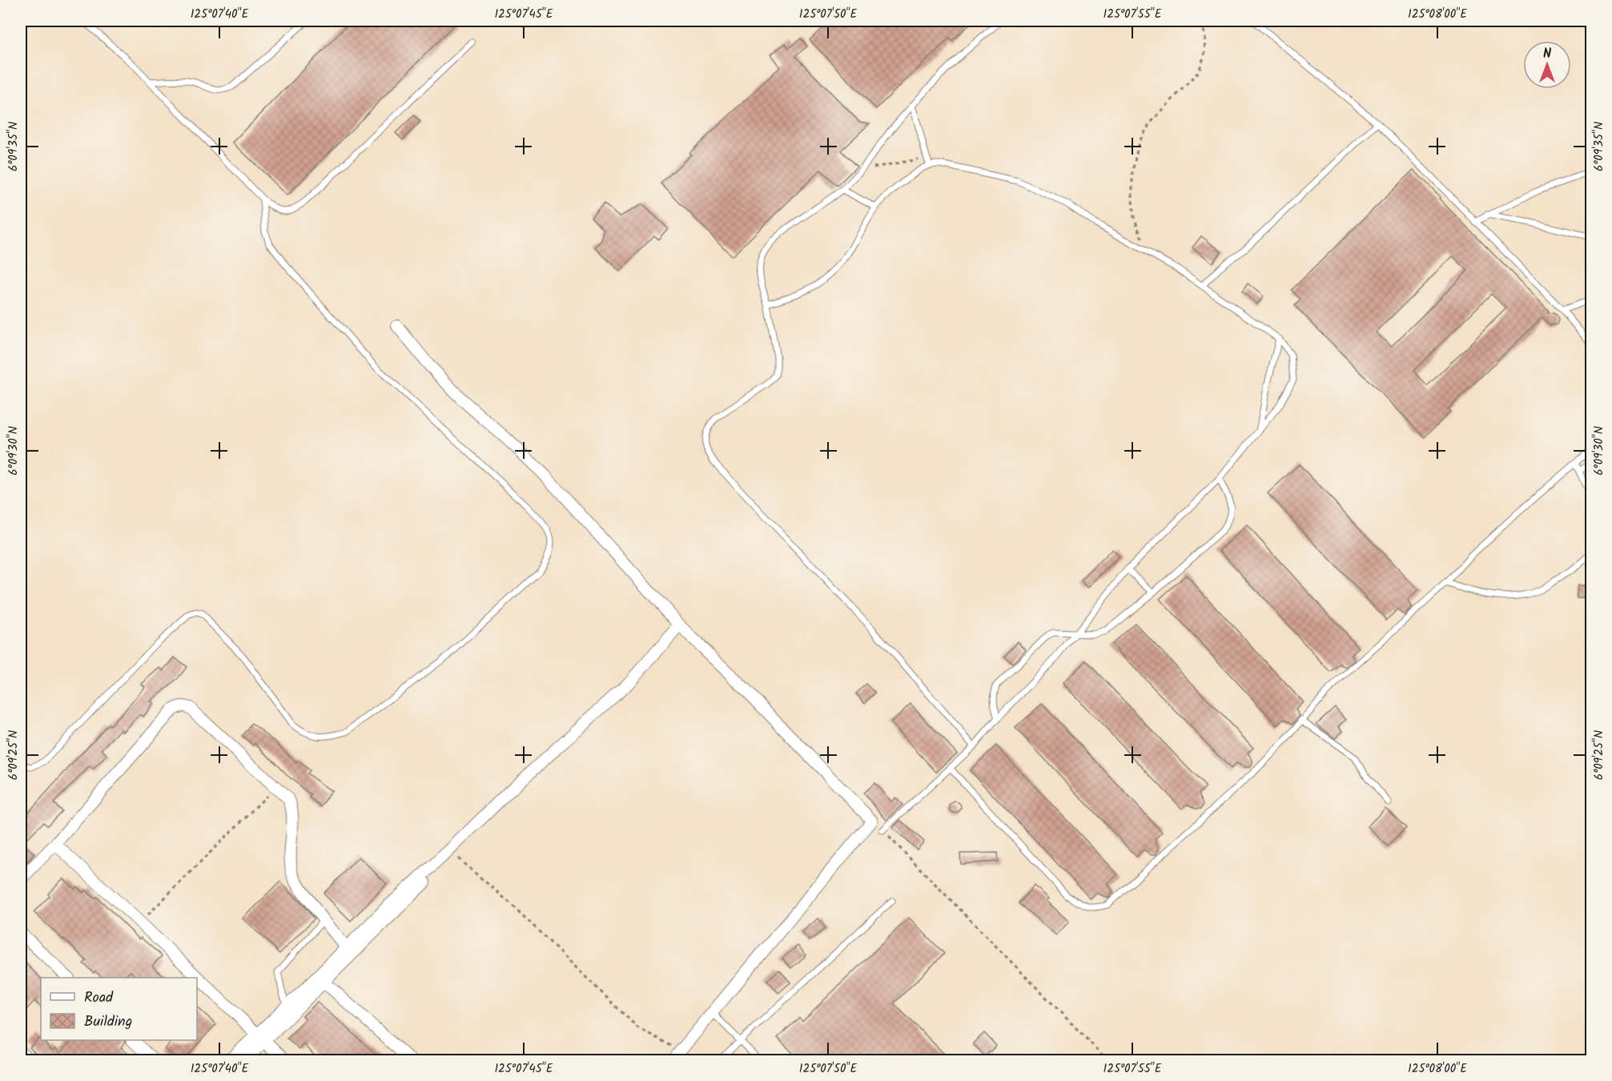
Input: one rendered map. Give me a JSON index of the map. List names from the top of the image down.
{
  "legend": ["Road", "Building"],
  "north": "top",
  "coordinates": [
    "125°07'40\"E",
    "125°07'45\"E",
    "125°07'50\"E",
    "125°07'55\"E",
    "125°08'00\"E",
    "6°09'35\"N",
    "6°09'30\"N",
    "6°09'25\"N"
  ]
}
